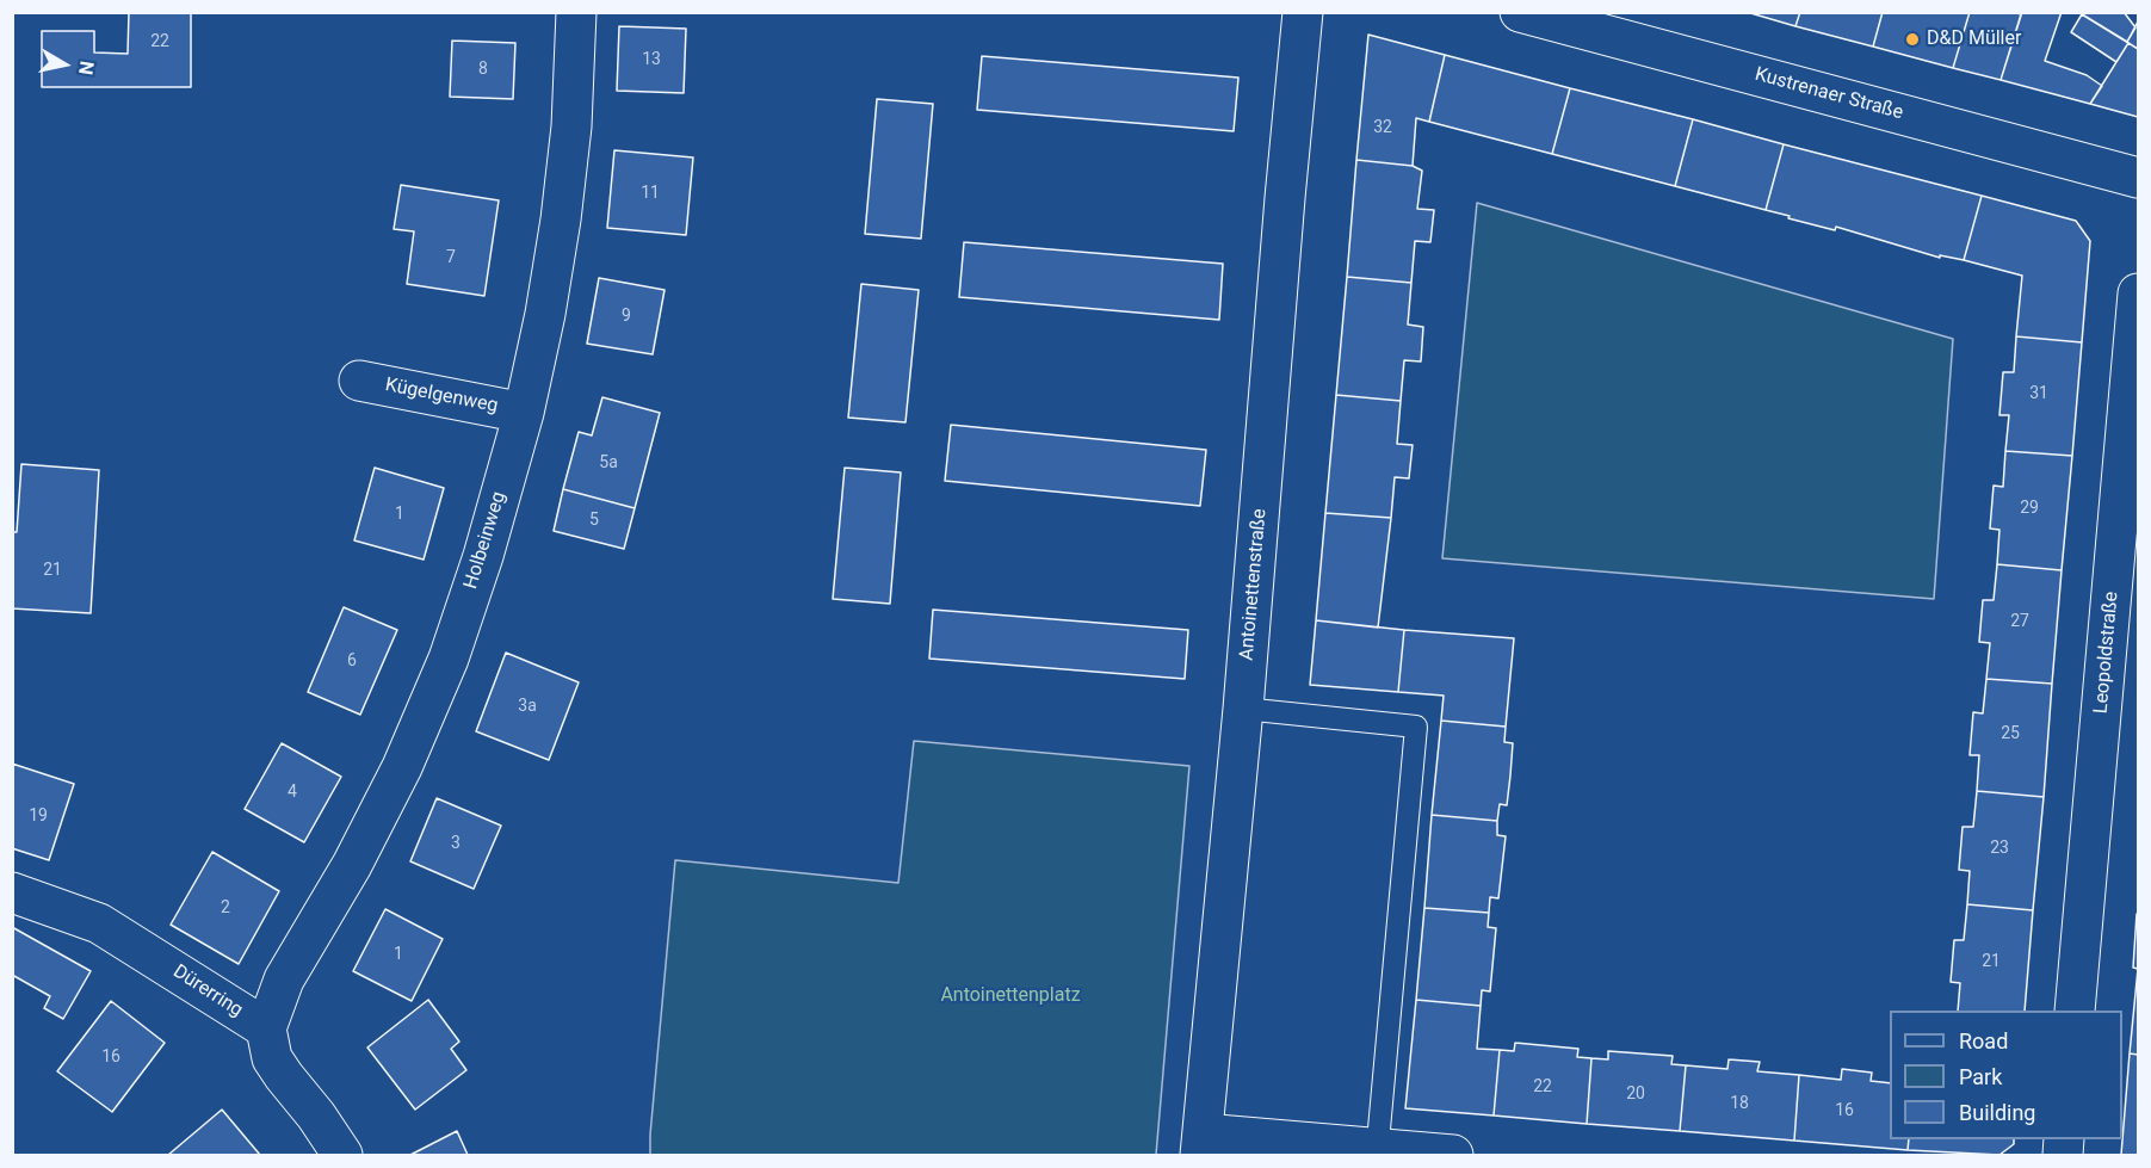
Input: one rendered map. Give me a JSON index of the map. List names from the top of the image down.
{
  "streets": {
    "street": [
      "Kustrenaer Straße",
      "Kügelgenweg",
      "Holbeinweg",
      "Antoinettenstraße",
      "Leopoldstraße",
      "Dürerring"
    ]
  },
  "crossings": [
    ["Kügelgenweg", "Holbeinweg"],
    ["Holbeinweg", "Dürerring"]
  ],
  "parks": ["Antoinettenplatz"],
  "places": ["D&D Müller"],
  "house_numbers": [
    "22",
    "13",
    "8",
    "32",
    "11",
    "7",
    "9",
    "31",
    "5a",
    "29",
    "1",
    "5",
    "21",
    "27",
    "6",
    "3a",
    "25",
    "4",
    "19",
    "3",
    "23",
    "2",
    "1",
    "21",
    "16",
    "22",
    "20",
    "18",
    "16"
  ],
  "legend": ["Road", "Park", "Building"],
  "north": "right"
}
